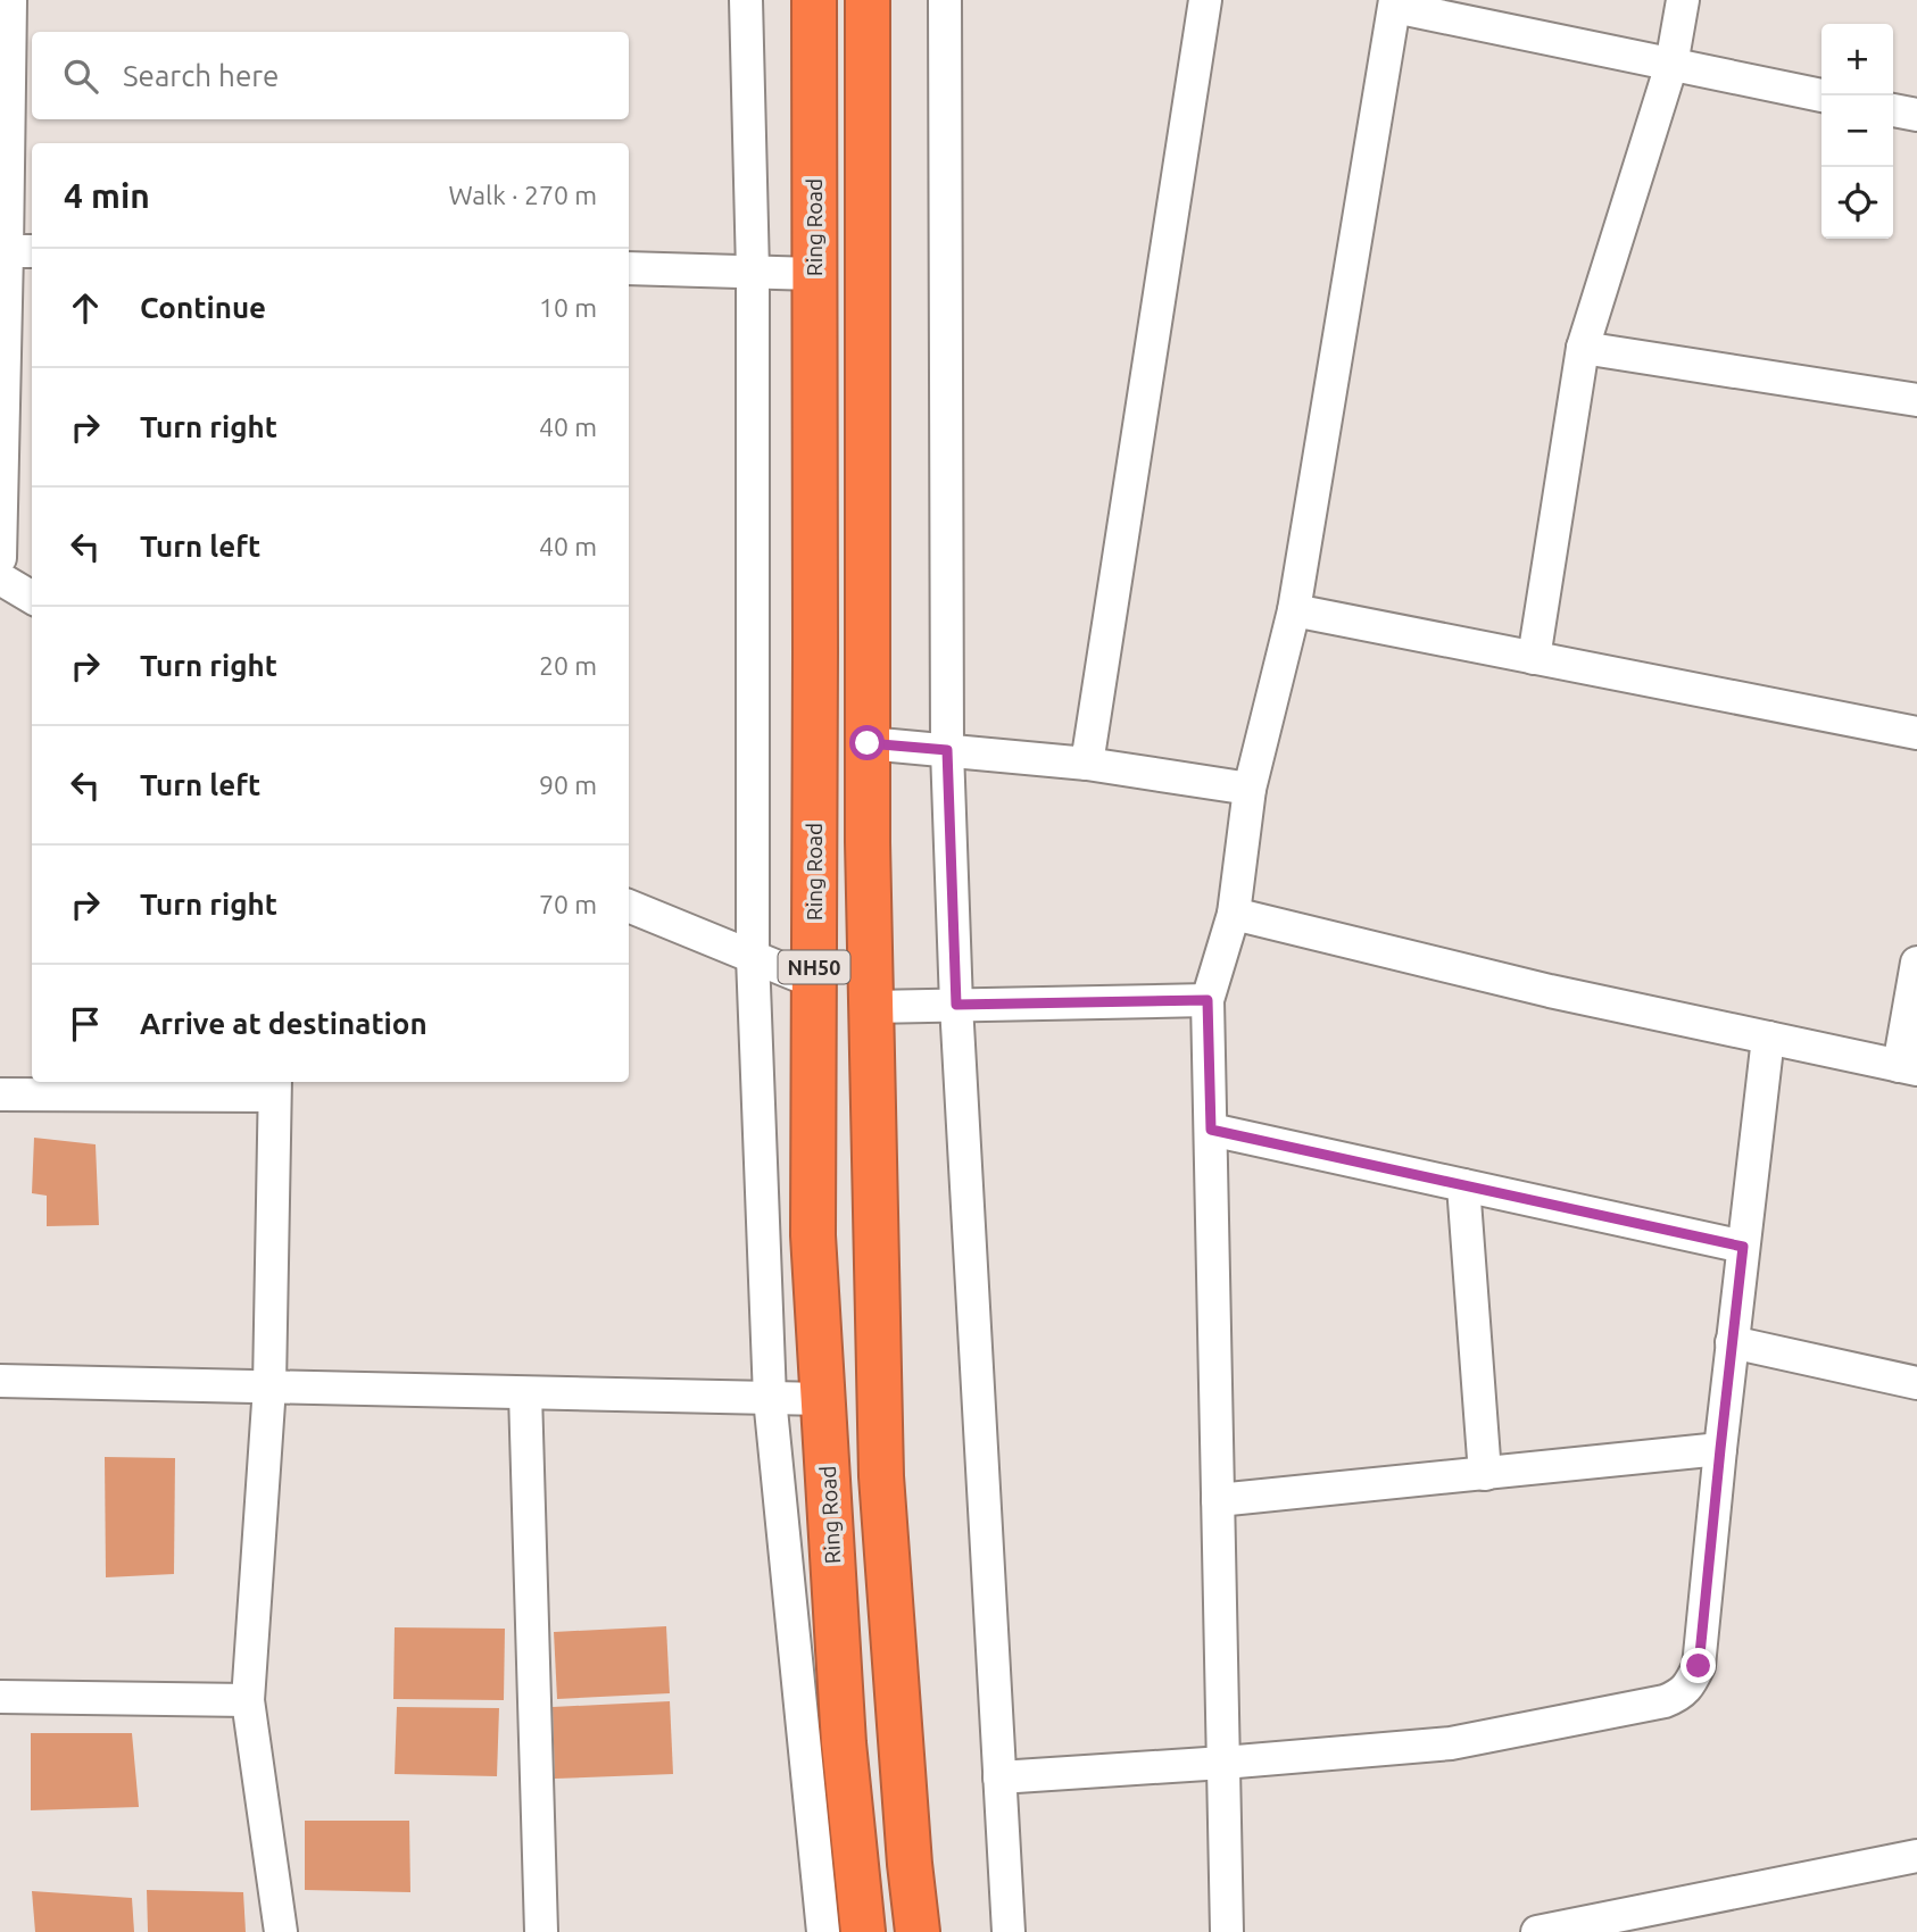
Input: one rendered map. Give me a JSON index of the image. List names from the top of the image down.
{
  "streets": {
    "highway": ["Ring Road", "NH50"]
  },
  "page": {
    "map_buttons": ["+", "−"],
    "search": "Search here",
    "heading": ["4 min", "Walk · 270 m"],
    "list": [
      ["Continue", "10 m"],
      ["Turn right", "40 m"],
      ["Turn left", "40 m"],
      ["Turn right", "20 m"],
      ["Turn left", "90 m"],
      ["Turn right", "70 m"],
      "Arrive at destination"
    ]
  }
}
